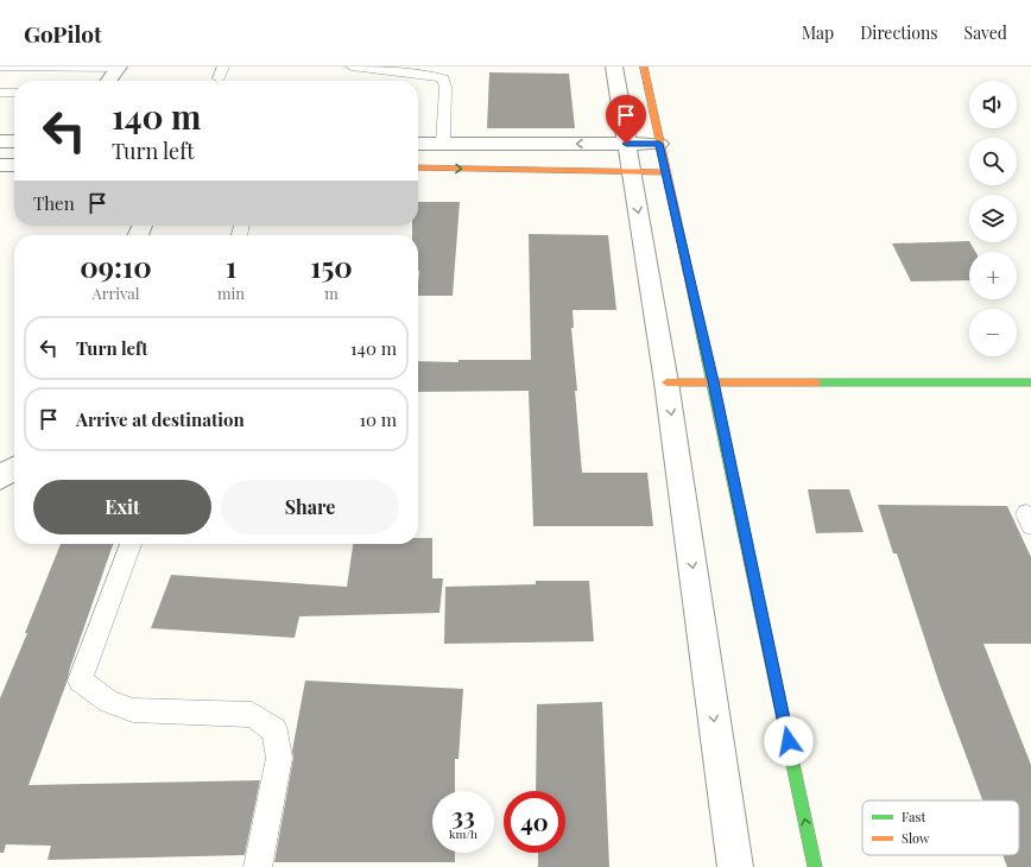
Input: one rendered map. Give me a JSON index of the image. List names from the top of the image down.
{
  "legend": ["Fast", "Slow"],
  "page": {
    "header": "GoPilot",
    "nav": ["Map", "Directions", "Saved"],
    "map_buttons": ["+", "−"],
    "turn": ["140 m", "Turn left"],
    "then": "Then",
    "eta": [
      "09:10",
      "Arrival",
      "1",
      "min",
      "150",
      "m"
    ],
    "list": [
      {
        "name": "Turn left",
        "value": "140 m"
      },
      {
        "name": "Arrive at destination",
        "value": "10 m"
      }
    ],
    "buttons": ["Exit", "Share"],
    "speed": "33 km/h",
    "limit": "40"
  }
}
